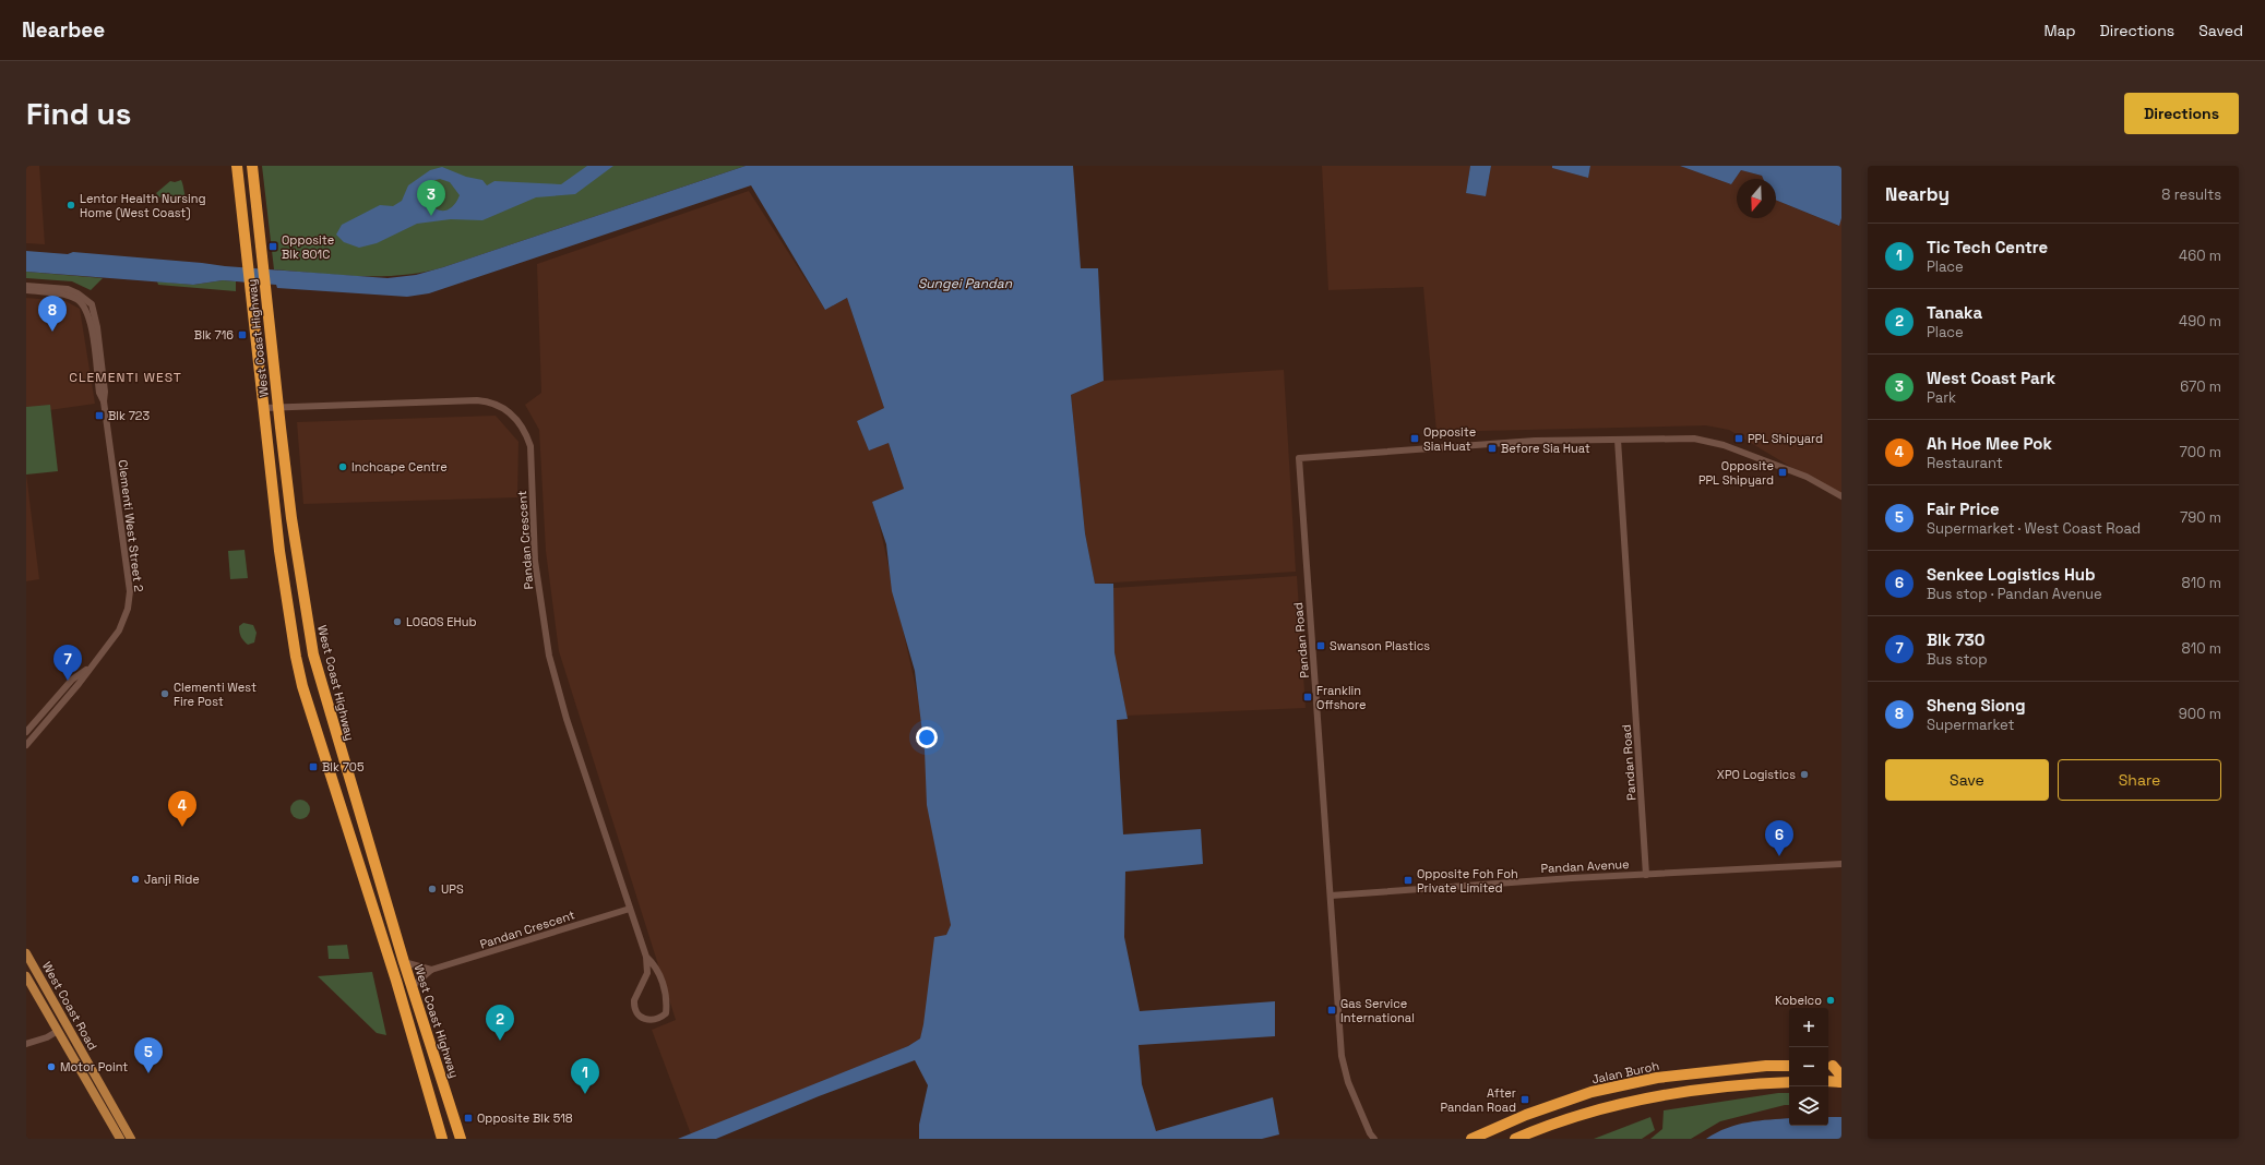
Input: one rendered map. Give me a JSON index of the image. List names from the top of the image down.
{
  "streets": {
    "highway": ["West Coast Highway", "Jalan Buroh"],
    "main road": ["West Coast Road"],
    "street": [
      "Clementi West Street 2",
      "Pandan Crescent",
      "Pandan Road",
      "Pandan Avenue"
    ]
  },
  "crossings": [
    ["West Coast Highway", "Pandan Crescent"],
    ["Pandan Road", "Pandan Avenue"]
  ],
  "districts": ["CLEMENTI WEST"],
  "water": ["Sungei Pandan"],
  "places": {
    "other": [
      "Lentor Health Nursing Home (West Coast)",
      "Inchcape Centre",
      "LOGOS EHub",
      "Clementi West Fire Post",
      "XPO Logistics",
      "Janji Ride",
      "UPS",
      "Kobelco",
      "Motor Point"
    ],
    "transit": [
      "Opposite Blk 801C",
      "Blk 716",
      "Blk 723",
      "Opposite Sia Huat",
      "PPL Shipyard",
      "Before Sia Huat",
      "Opposite PPL Shipyard",
      "Swanson Plastics",
      "Franklin Offshore",
      "Blk 705",
      "Opposite Foh Foh Private Limited",
      "Gas Service International",
      "After Pandan Road",
      "Opposite Blk 518"
    ]
  },
  "north": "bottom",
  "page": {
    "header": "Nearbee",
    "nav": ["Map", "Directions", "Saved"],
    "buttons": [
      "Directions",
      ["Save", "Share"]
    ],
    "title": "Find us",
    "heading": ["Nearby", "8 results"],
    "pins": [
      "3",
      "8",
      "7",
      "4",
      "6",
      "2",
      "5",
      "1"
    ],
    "list": [
      {
        "mark": "1",
        "name": "Tic Tech Centre",
        "note": "Place",
        "value": "460 m"
      },
      {
        "mark": "2",
        "name": "Tanaka",
        "note": "Place",
        "value": "490 m"
      },
      {
        "mark": "3",
        "name": "West Coast Park",
        "note": "Park",
        "value": "670 m"
      },
      {
        "mark": "4",
        "name": "Ah Hoe Mee Pok",
        "note": "Restaurant",
        "value": "700 m"
      },
      {
        "mark": "5",
        "name": "Fair Price",
        "note": "Supermarket · West Coast Road",
        "value": "790 m"
      },
      {
        "mark": "6",
        "name": "Senkee Logistics Hub",
        "note": "Bus stop · Pandan Avenue",
        "value": "810 m"
      },
      {
        "mark": "7",
        "name": "Blk 730",
        "note": "Bus stop",
        "value": "810 m"
      },
      {
        "mark": "8",
        "name": "Sheng Siong",
        "note": "Supermarket",
        "value": "900 m"
      }
    ],
    "map_buttons": ["+", "−"]
  }
}
